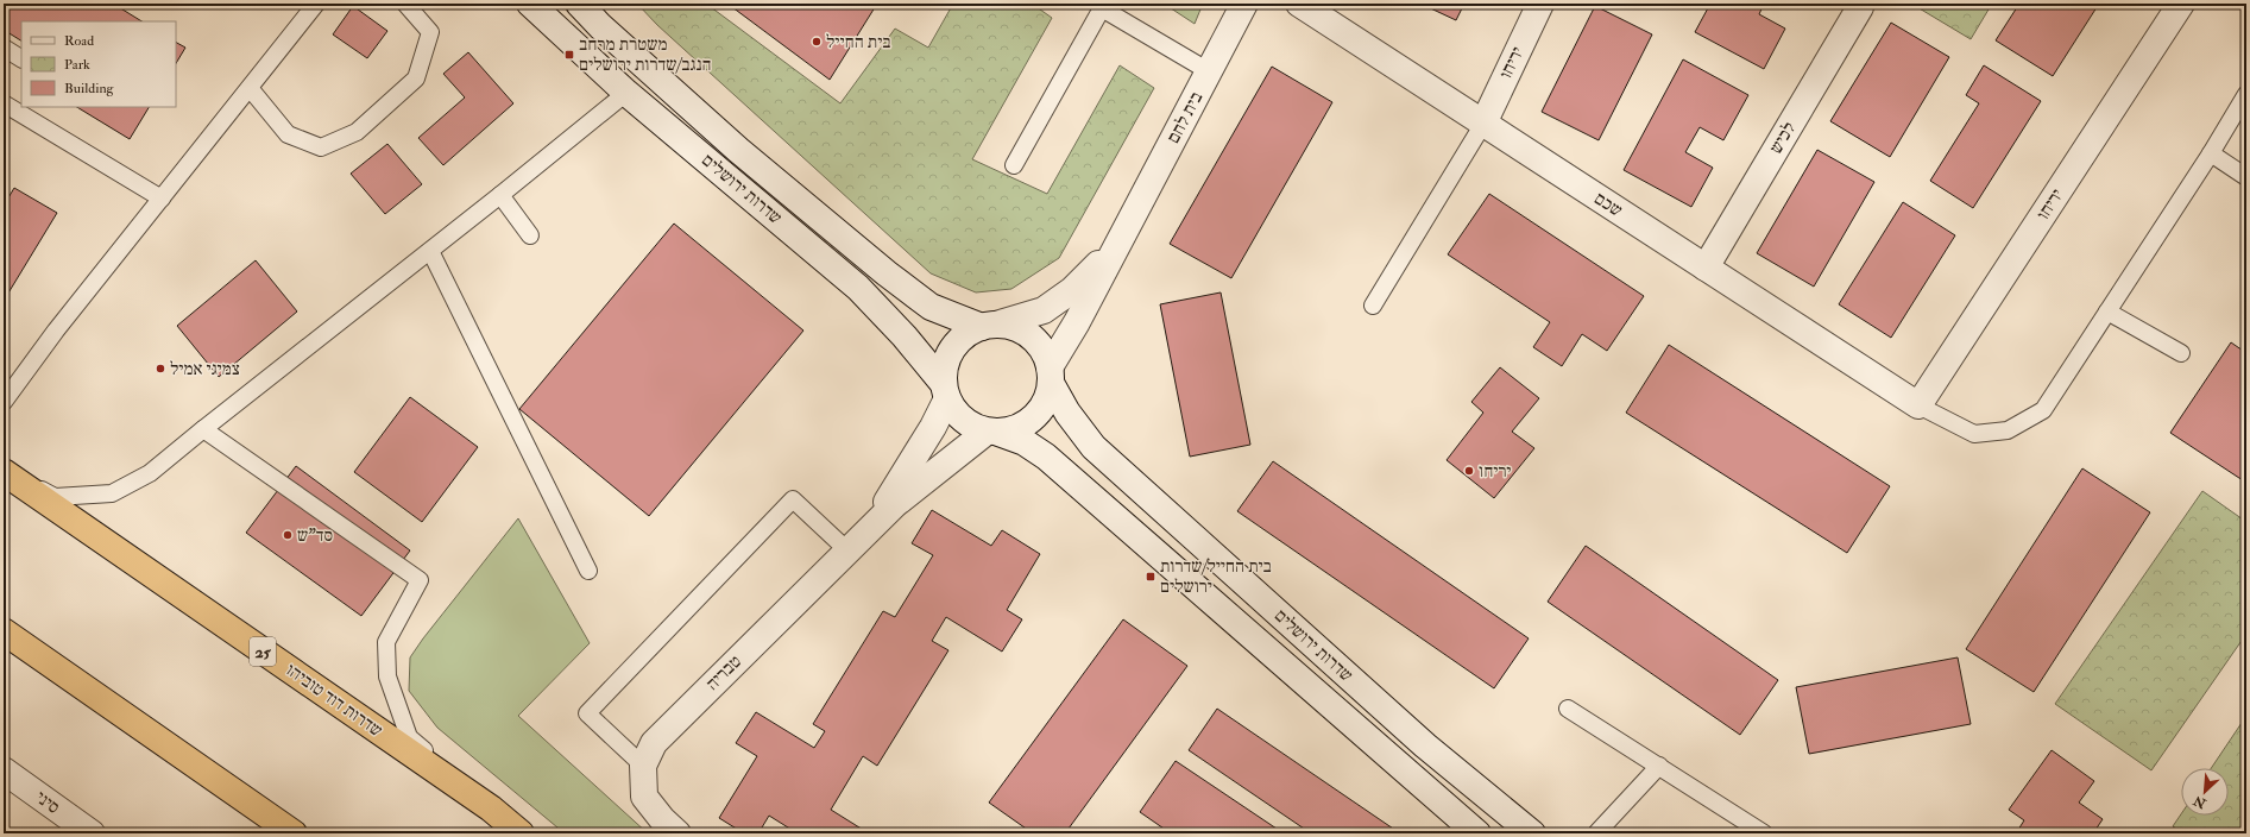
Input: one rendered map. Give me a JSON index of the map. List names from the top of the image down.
{
  "streets": {
    "highway": ["25", "שדרות דוד טוביהו"],
    "street": [
      "יריחו",
      "בית לחם",
      "לכיש",
      "שדרות ירושלים",
      "שכם",
      "טבריה",
      "סיני"
    ]
  },
  "crossings": [
    ["יריחו", "שכם"],
    ["בית לחם", "שדרות ירושלים"],
    ["בית לחם", "טבריה"],
    ["לכיש", "שכם"],
    ["שדרות ירושלים", "טבריה"]
  ],
  "places": {
    "other": [
      "בית החייל",
      "צמיגי אמיל",
      "יריחו",
      "סד\"ש"
    ],
    "transit": ["משטרת מרחב הנגב/שדרות ירושלים", "בית החייל/שדרות ירושלים"]
  },
  "legend": ["Road", "Park", "Building"],
  "north": "bottom left"
}
